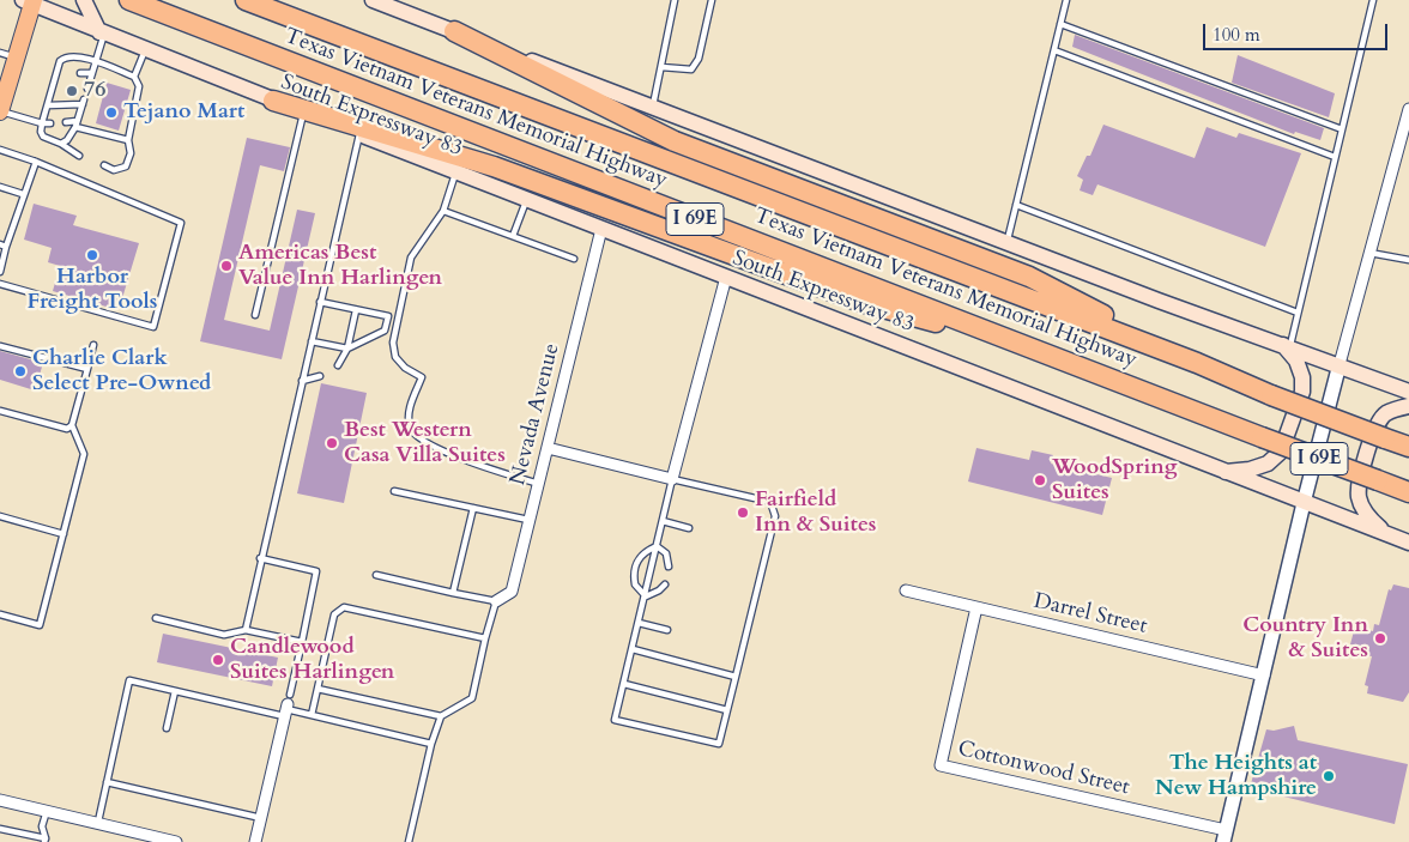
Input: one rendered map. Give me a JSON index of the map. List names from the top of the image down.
{
  "streets": {
    "highway": ["Texas Vietnam Veterans Memorial Highway", "I 69E"],
    "main road": ["South Expressway 83"],
    "street": ["Nevada Avenue", "Darrel Street", "Cottonwood Street"]
  },
  "crossings": [
    ["South Expressway 83", "Nevada Avenue"],
    ["Darrel Street", "Cottonwood Street"]
  ],
  "places": [
    "76",
    "Tejano Mart",
    "Harbor Freight Tools",
    "Americas Best Value Inn Harlingen",
    "Charlie Clark Select Pre-Owned",
    "Best Western Casa Villa Suites",
    "WoodSpring Suites",
    "Fairfield Inn & Suites",
    "Country Inn & Suites",
    "Candlewood Suites Harlingen",
    "The Heights at New Hampshire"
  ],
  "scale_bar": "100 m"
}
